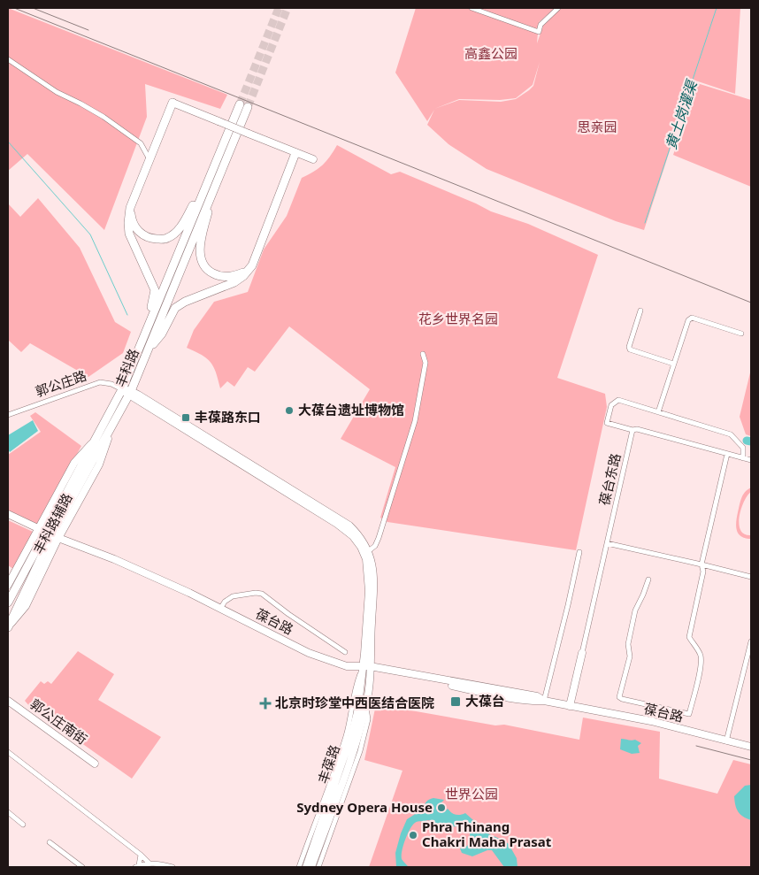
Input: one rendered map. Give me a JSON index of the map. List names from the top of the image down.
{
  "streets": {
    "main road": ["丰科路"],
    "street": [
      "郭公庄路",
      "葆台东路",
      "丰科路辅路",
      "葆台路",
      "郭公庄南街",
      "丰葆路"
    ]
  },
  "crossings": [
    ["丰科路", "郭公庄路"],
    ["丰科路", "丰科路辅路"],
    ["丰科路", "葆台路"],
    ["丰科路辅路", "葆台路"],
    ["葆台路", "丰葆路"]
  ],
  "water": ["黄土岗灌渠"],
  "parks": [
    "高鑫公园",
    "思亲园",
    "花乡世界名园",
    "世界公园"
  ],
  "places": {
    "other": ["大葆台遗址博物馆", "Sydney Opera House", "Phra Thinang Chakri Maha Prasat"],
    "transit": ["丰葆路东口", "大葆台"],
    "health": ["北京时珍堂中西医结合医院"]
  }
}
